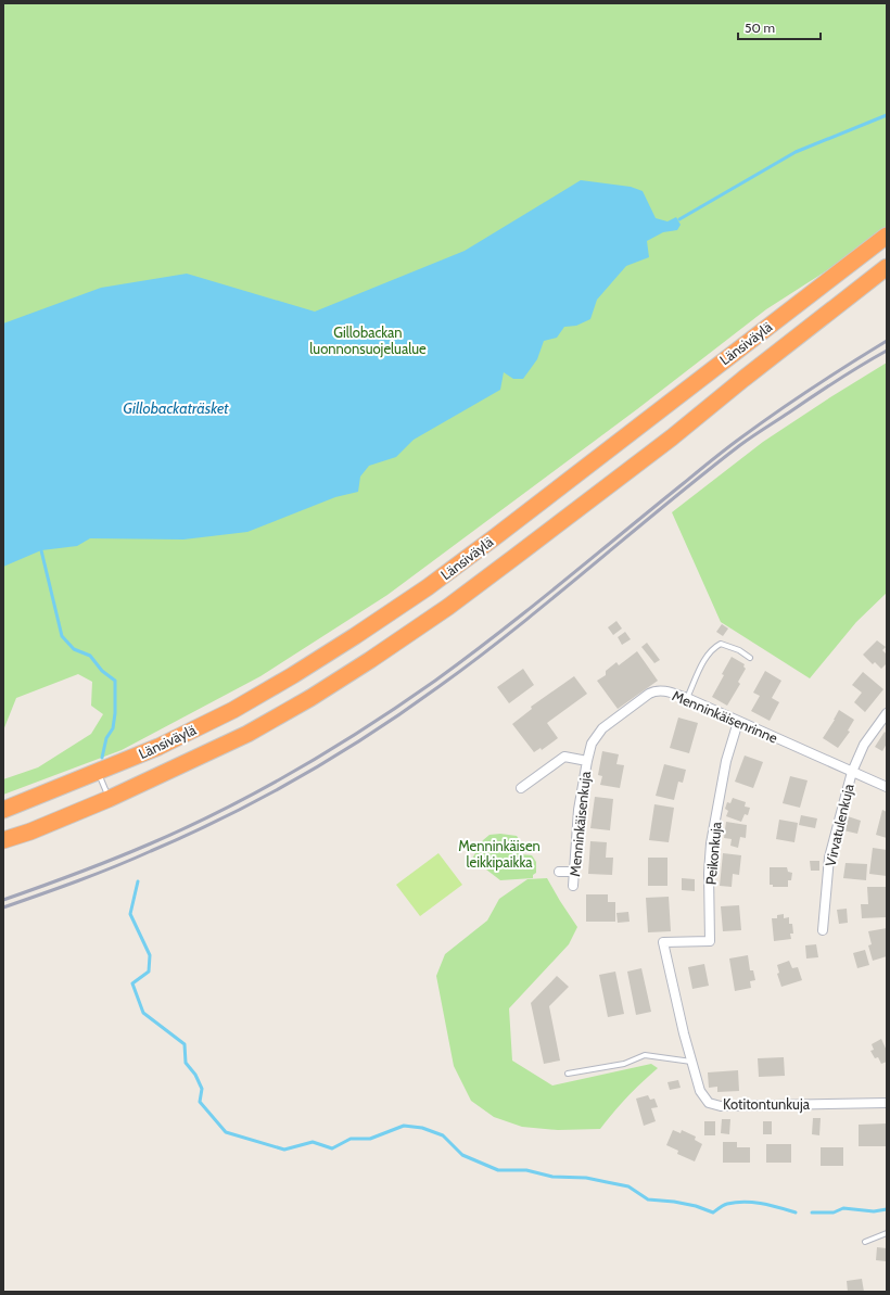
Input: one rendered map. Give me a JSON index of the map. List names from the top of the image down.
{
  "streets": {
    "highway": ["Länsiväylä"],
    "street": [
      "Menninkäisenrinne",
      "Menninkäisenkuja",
      "Virvatulenkuja",
      "Peikonkuja",
      "Kotitontunkuja"
    ]
  },
  "crossings": [
    ["Menninkäisenrinne", "Menninkäisenkuja"],
    ["Menninkäisenrinne", "Virvatulenkuja"],
    ["Menninkäisenrinne", "Peikonkuja"],
    ["Peikonkuja", "Kotitontunkuja"]
  ],
  "water": ["Gillobackaträsket"],
  "parks": ["Gillobackan luonnonsuojelualue", "Menninkäisen leikkipaikka"],
  "scale_bar": "50 m"
}
